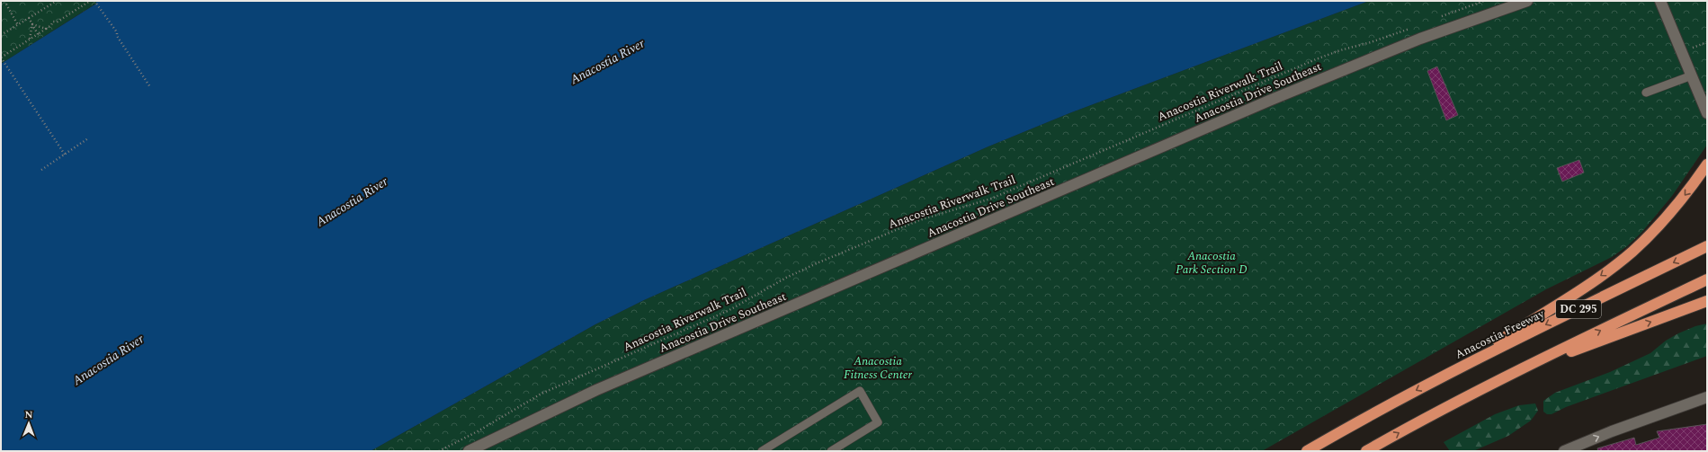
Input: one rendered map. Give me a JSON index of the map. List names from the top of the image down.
{
  "streets": {
    "highway": ["DC 295", "Anacostia Freeway"],
    "street": ["Anacostia Drive Southeast"],
    "path": ["Anacostia Riverwalk Trail"]
  },
  "water": ["Anacostia River"],
  "parks": ["Anacostia Park Section D", "Anacostia Fitness Center"],
  "north": "top"
}
